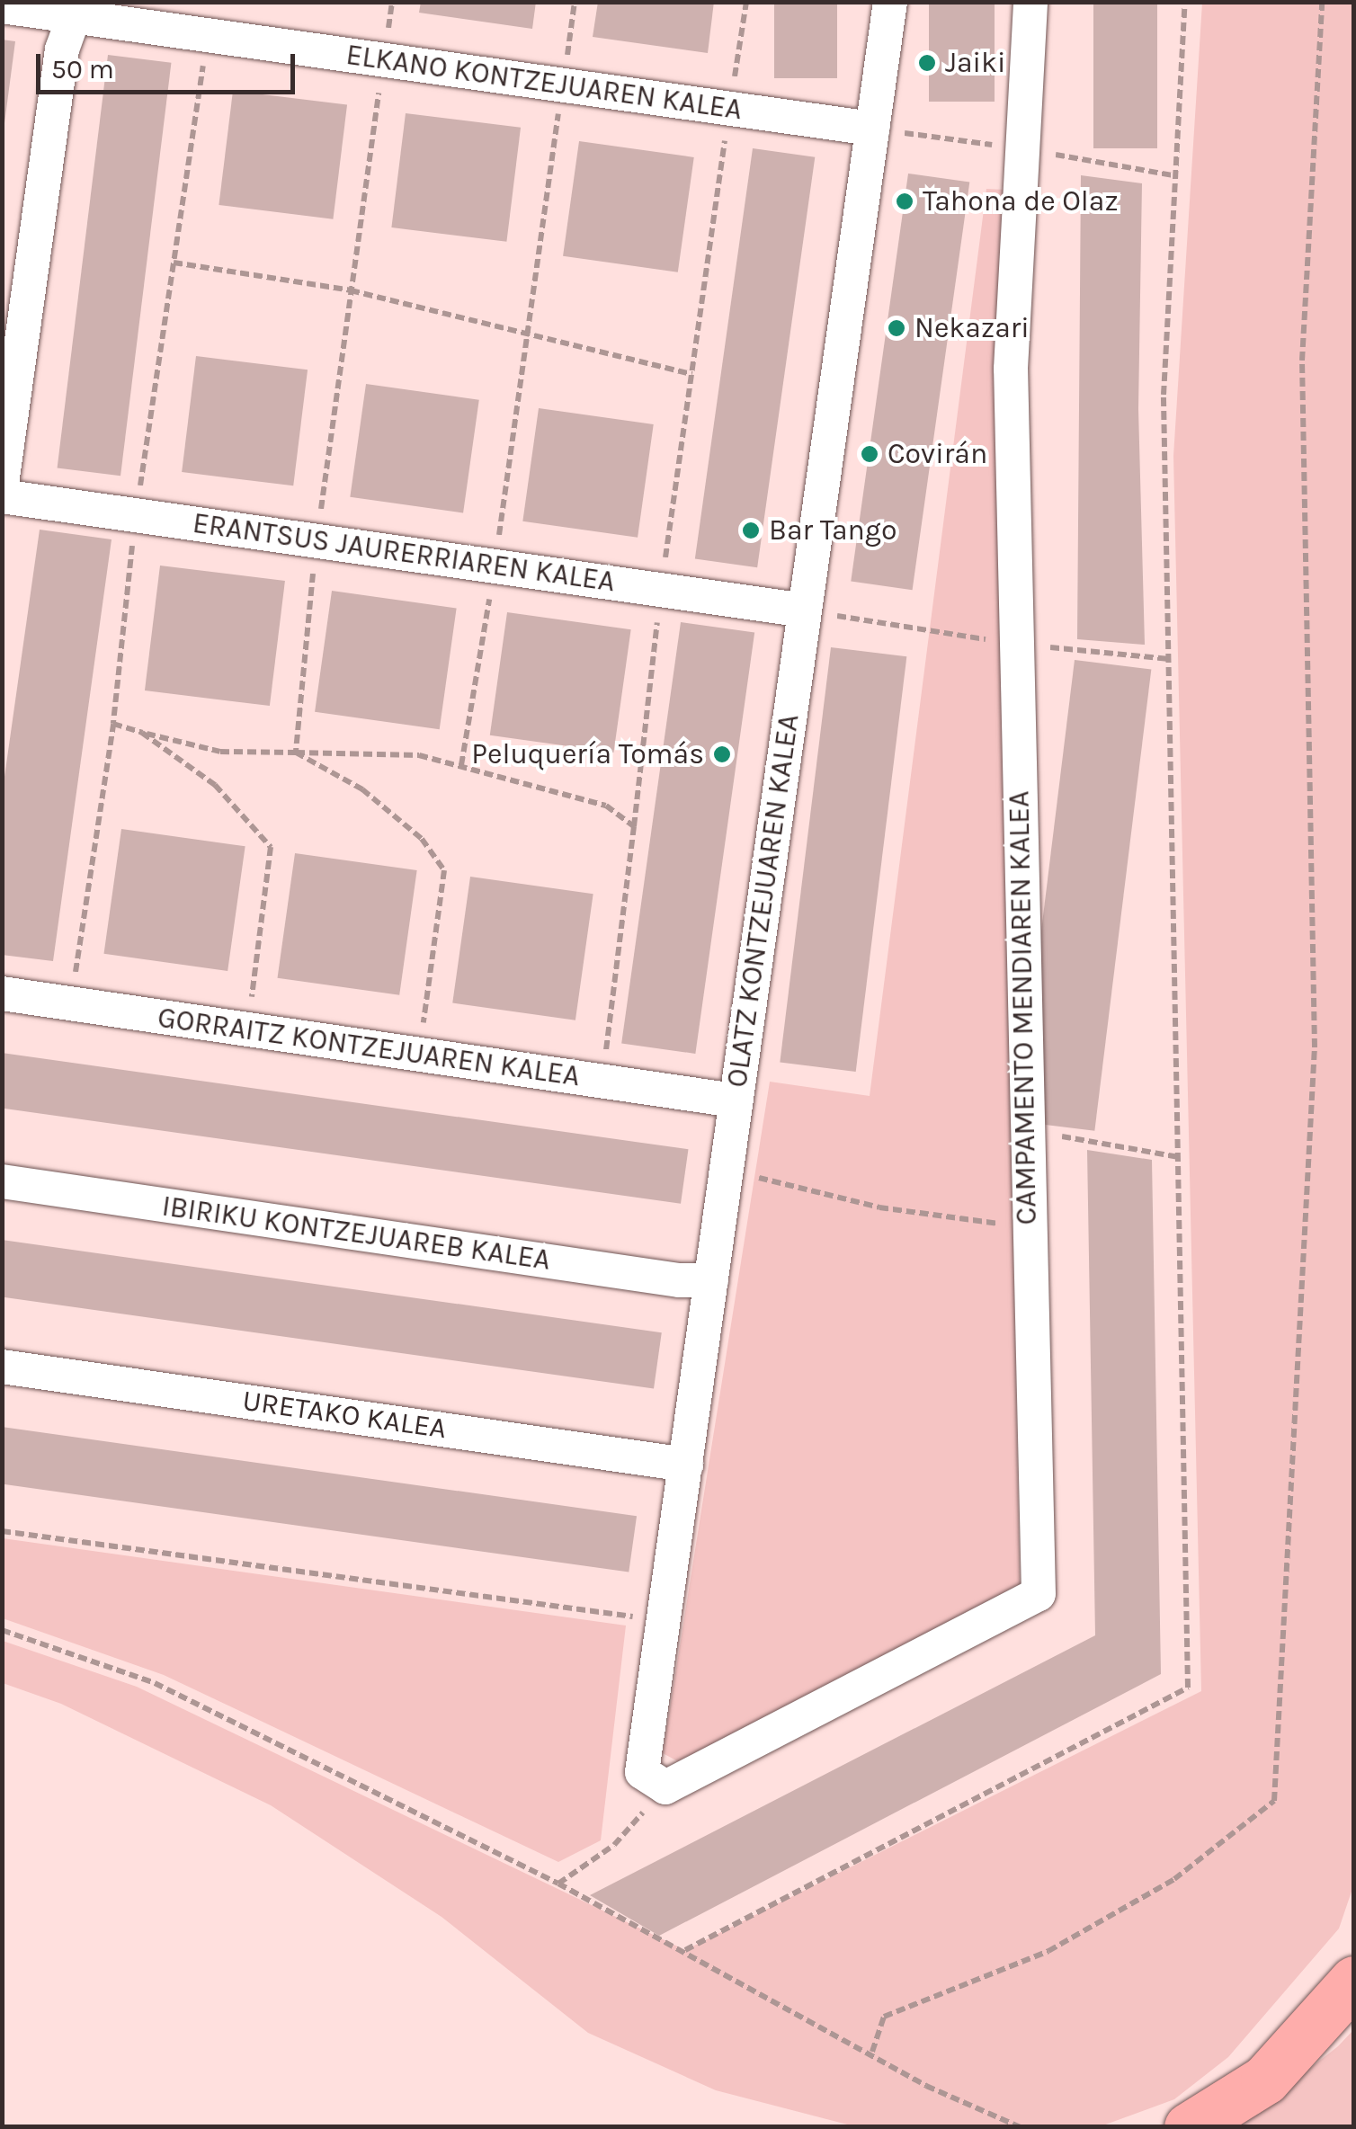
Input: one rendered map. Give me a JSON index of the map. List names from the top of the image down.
{
  "streets": {
    "street": [
      "ELKANO KONTZEJUAREN KALEA",
      "ERANTSUS JAURERRIAREN KALEA",
      "OLATZ KONTZEJUAREN KALEA",
      "CAMPAMENTO MENDIAREN KALEA",
      "GORRAITZ KONTZEJUAREN KALEA",
      "IBIRIKU KONTZEJUAREB KALEA",
      "URETAKO KALEA"
    ]
  },
  "crossings": [
    ["ELKANO KONTZEJUAREN KALEA", "OLATZ KONTZEJUAREN KALEA"],
    ["ERANTSUS JAURERRIAREN KALEA", "OLATZ KONTZEJUAREN KALEA"],
    ["OLATZ KONTZEJUAREN KALEA", "CAMPAMENTO MENDIAREN KALEA"],
    ["OLATZ KONTZEJUAREN KALEA", "GORRAITZ KONTZEJUAREN KALEA"],
    ["OLATZ KONTZEJUAREN KALEA", "IBIRIKU KONTZEJUAREB KALEA"],
    ["OLATZ KONTZEJUAREN KALEA", "URETAKO KALEA"]
  ],
  "places": [
    "Jaiki",
    "Tahona de Olaz",
    "Nekazari",
    "Covirán",
    "Bar Tango",
    "Peluquería Tomás"
  ],
  "scale_bar": "50 m"
}
